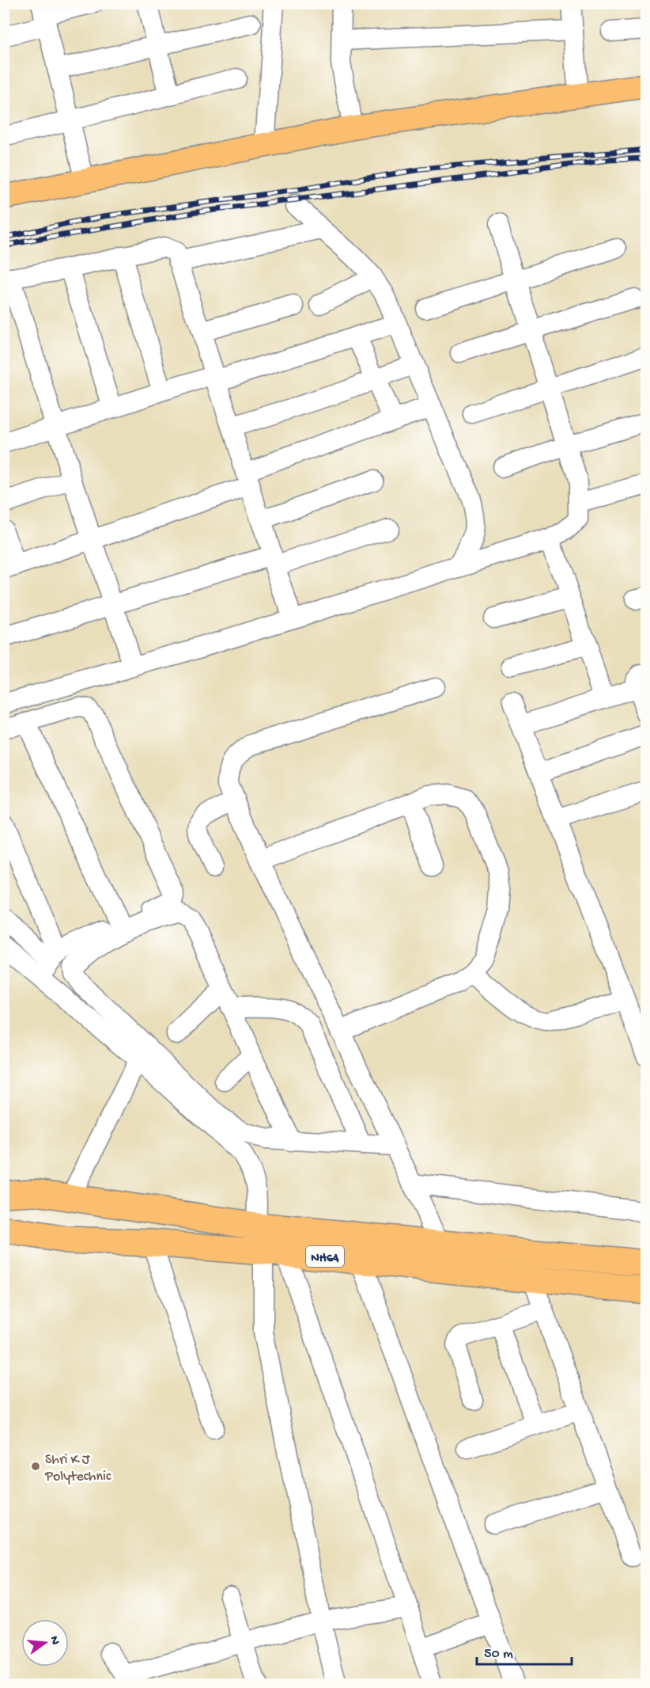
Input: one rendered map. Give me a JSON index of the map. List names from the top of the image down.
{
  "streets": {
    "highway": ["NH64"]
  },
  "places": ["Shri K J Polytechnic"],
  "scale_bar": "50 m",
  "north": "right"
}
